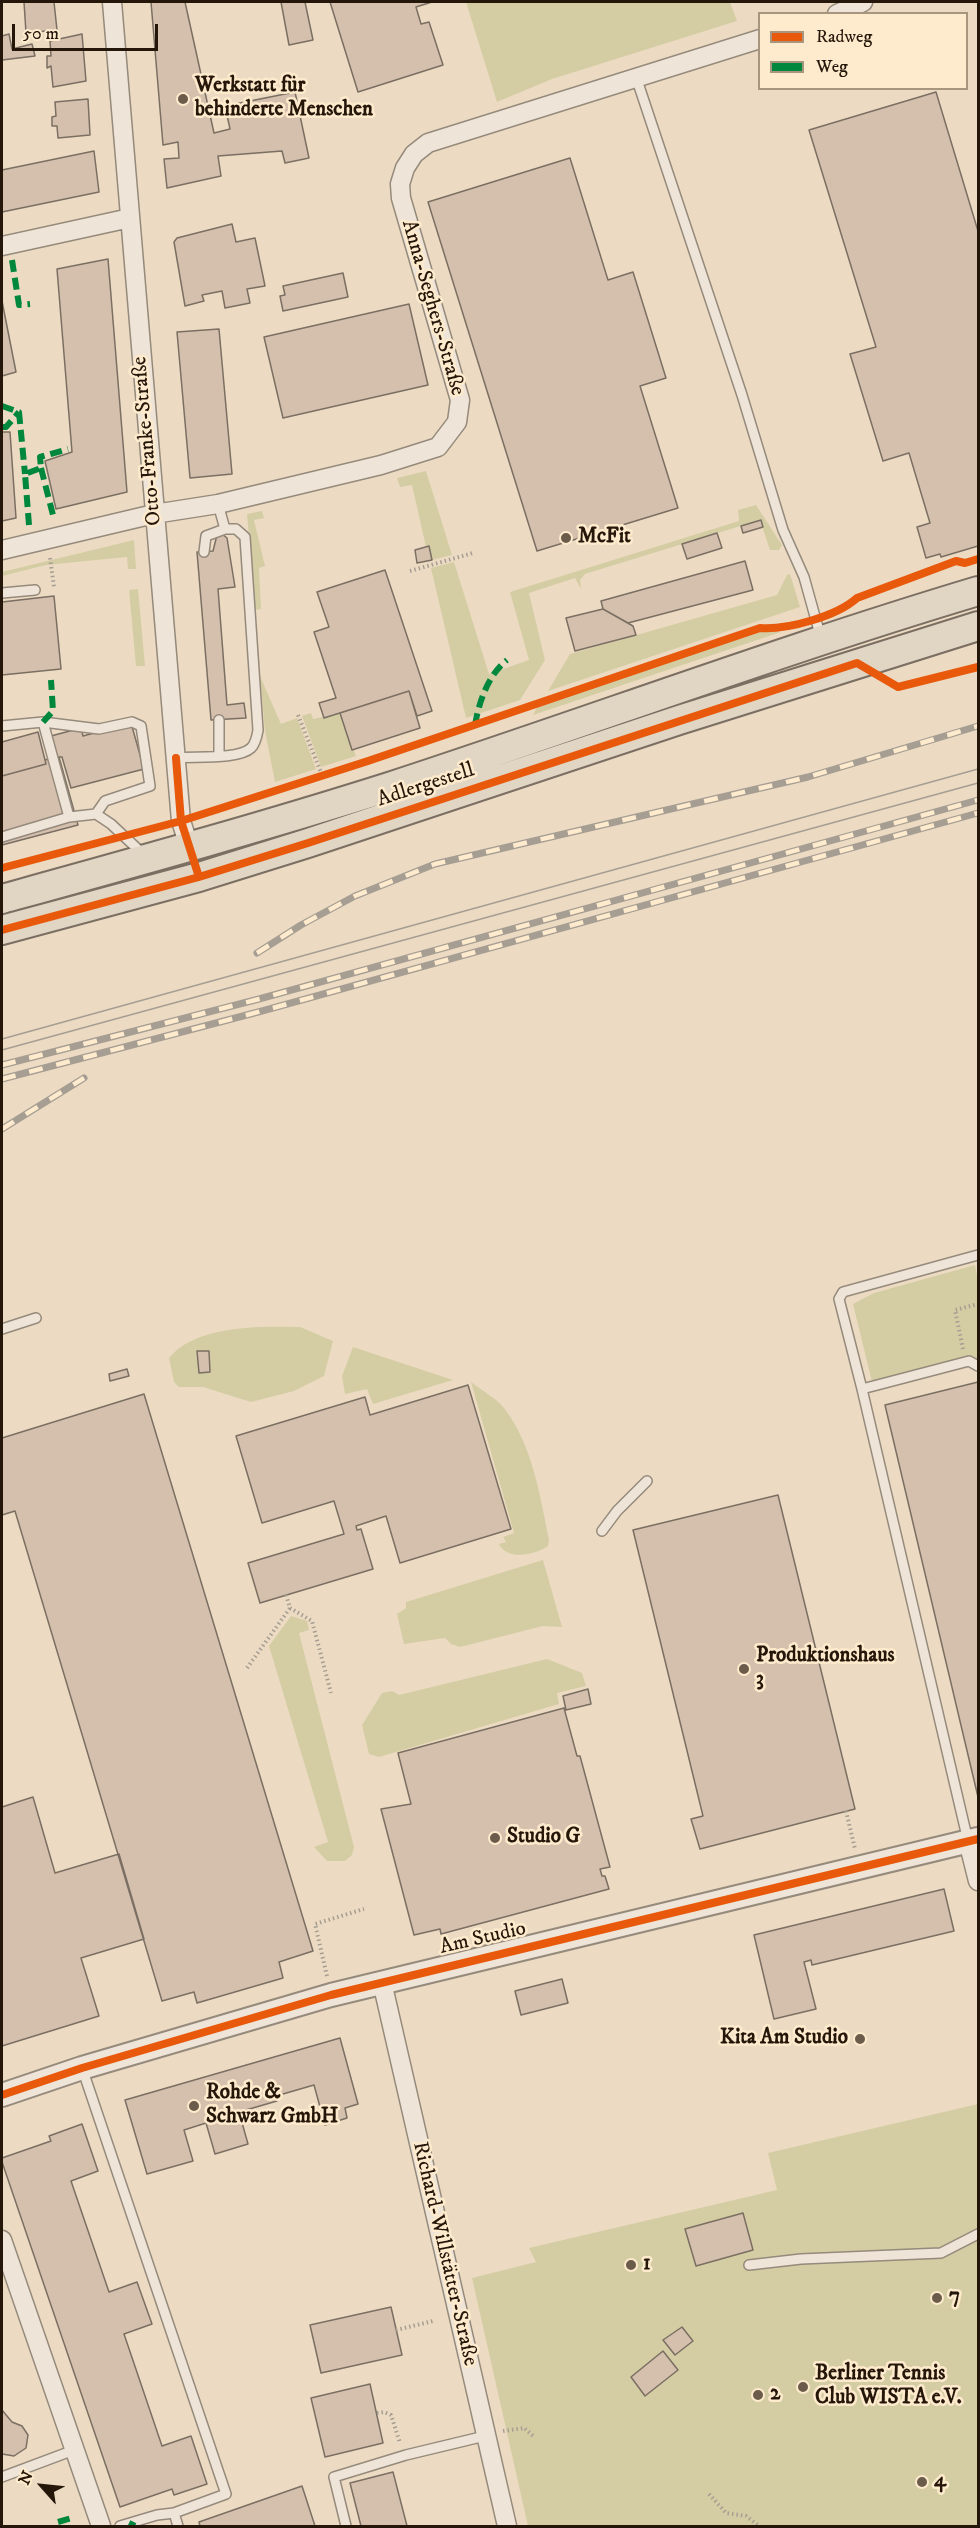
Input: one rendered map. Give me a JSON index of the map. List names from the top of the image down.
{
  "streets": {
    "main road": ["Otto-Franke-Straße", "Adlergestell"],
    "street": ["Anna-Seghers-Straße", "Am Studio", "Richard-Willstätter-Straße"]
  },
  "crossings": [
    ["Anna-Seghers-Straße", "Otto-Franke-Straße"],
    ["Otto-Franke-Straße", "Adlergestell"],
    ["Am Studio", "Richard-Willstätter-Straße"]
  ],
  "places": [
    "Werkstatt für behinderte Menschen",
    "McFit",
    "Produktionshaus 3",
    "Studio G",
    "Kita Am Studio",
    "Rohde & Schwarz GmbH",
    "1",
    "7",
    "Berliner Tennis Club WISTA e.V.",
    "2",
    "4"
  ],
  "legend": ["Radweg", "Weg"],
  "scale_bar": "50 m",
  "north": "top left"
}
